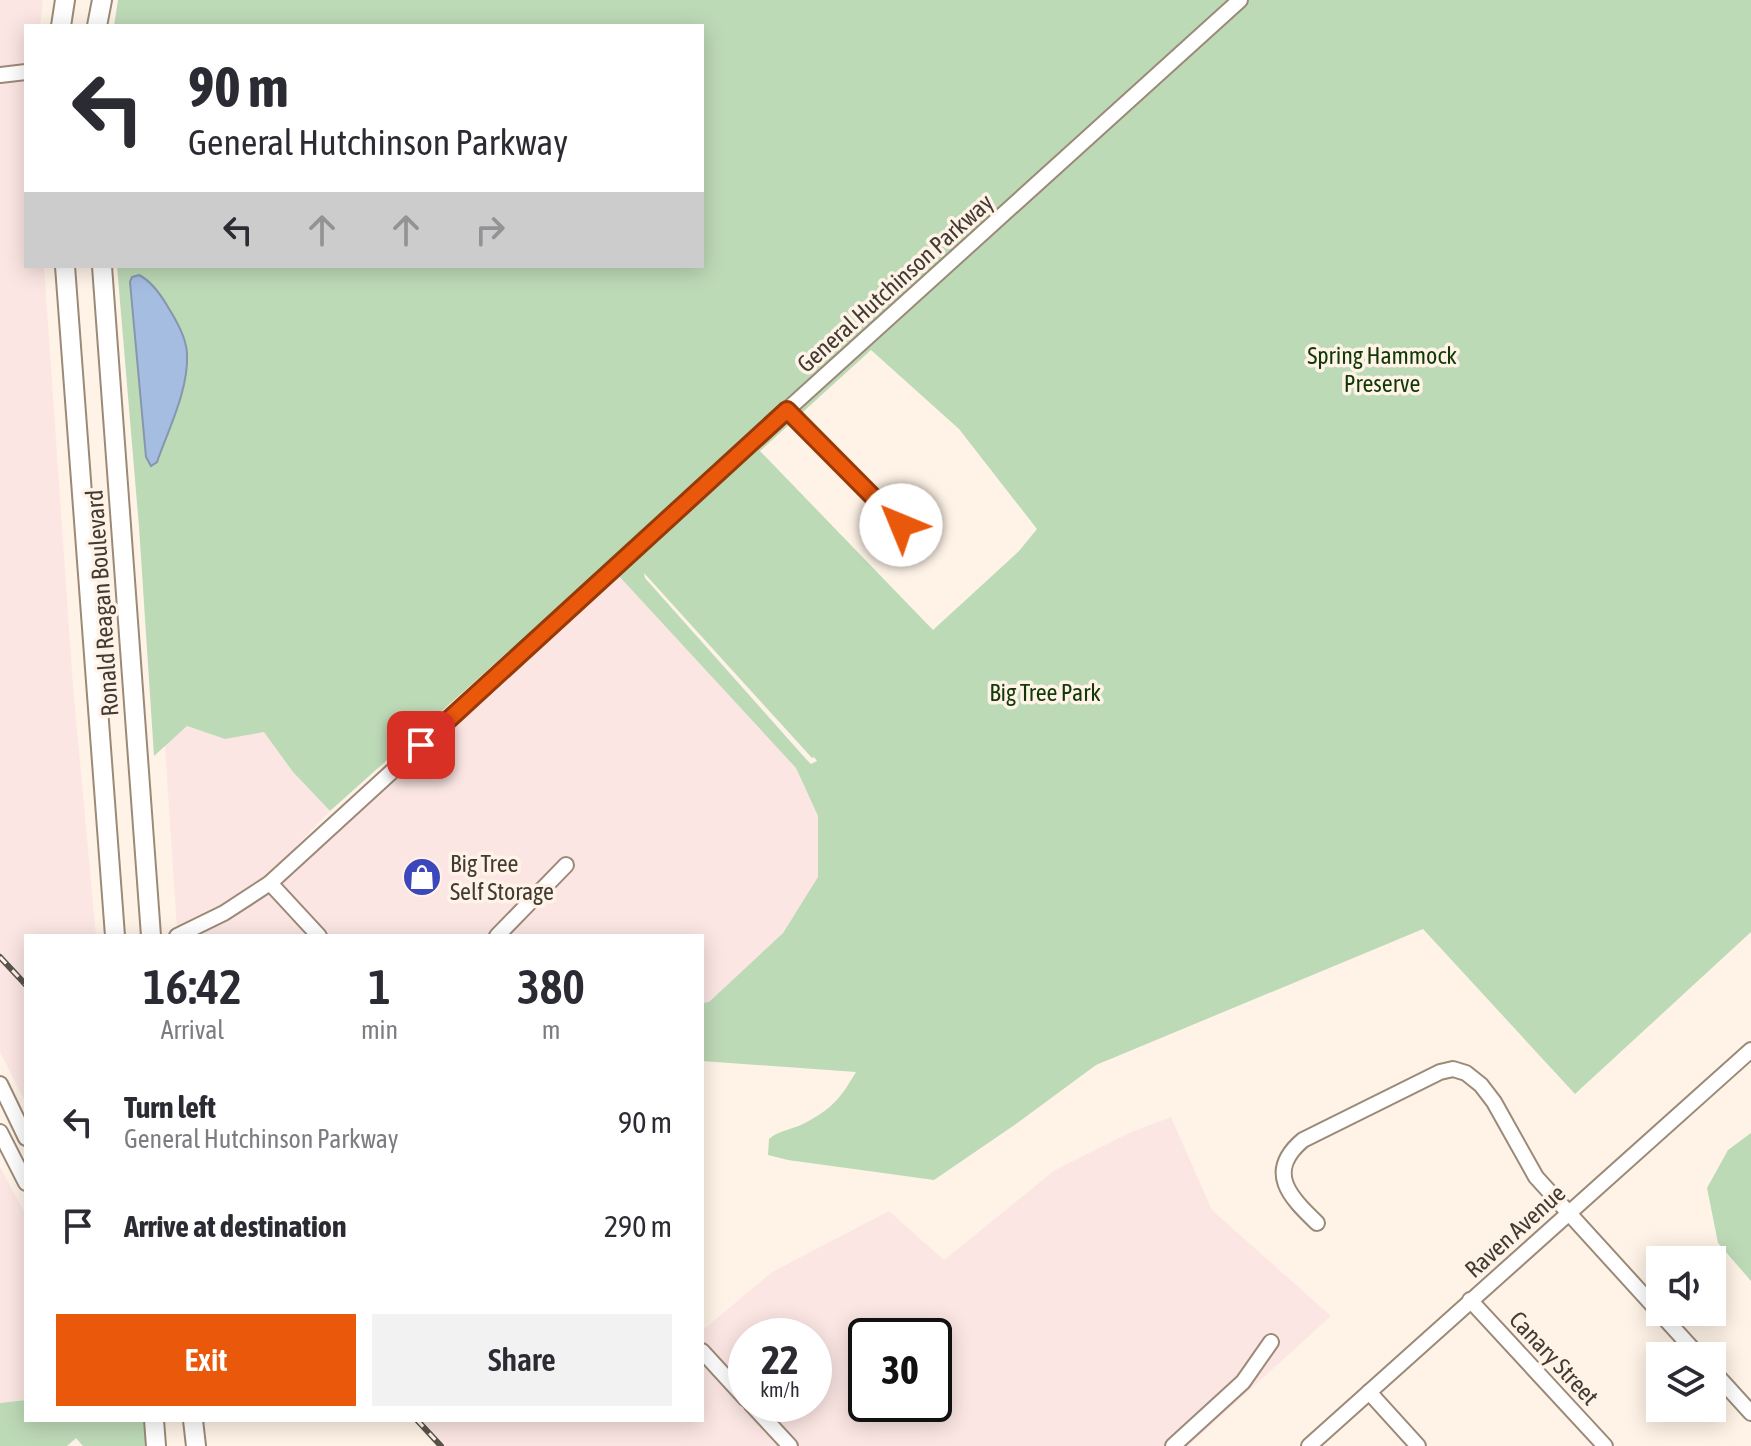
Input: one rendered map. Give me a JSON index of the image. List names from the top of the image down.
{
  "streets": {
    "main road": ["Ronald Reagan Boulevard"],
    "street": ["General Hutchinson Parkway", "Raven Avenue", "Canary Street"]
  },
  "crossings": [
    ["Raven Avenue", "Canary Street"]
  ],
  "parks": ["Spring Hammock Preserve", "Big Tree Park"],
  "places": {
    "shop": ["Big Tree Self Storage"]
  },
  "page": {
    "turn": ["90 m", "General Hutchinson Parkway"],
    "eta": [
      "16:42",
      "Arrival",
      "1",
      "min",
      "380",
      "m"
    ],
    "list": [
      {
        "name": "Turn left",
        "note": "General Hutchinson Parkway",
        "value": "90 m"
      },
      {
        "name": "Arrive at destination",
        "value": "290 m"
      }
    ],
    "buttons": ["Exit", "Share"],
    "speed": "22 km/h",
    "limit": "30"
  }
}
